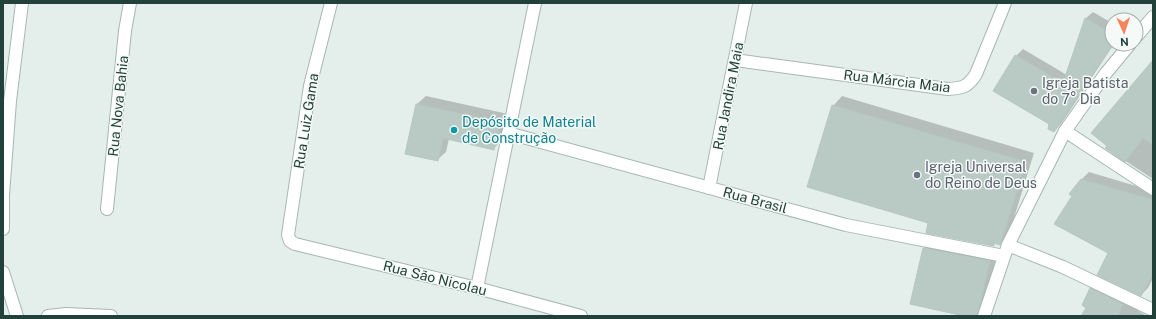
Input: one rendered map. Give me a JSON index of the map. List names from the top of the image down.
{
  "streets": {
    "street": [
      "Rua Márcia Maia",
      "Rua Jandira Maia",
      "Rua Nova Bahia",
      "Rua Luiz Gama",
      "Rua Brasil",
      "Rua São Nicolau"
    ]
  },
  "crossings": [
    ["Rua Márcia Maia", "Rua Jandira Maia"],
    ["Rua Jandira Maia", "Rua Brasil"],
    ["Rua Luiz Gama", "Rua São Nicolau"]
  ],
  "places": ["Igreja Batista do 7° Dia", "Depósito de Material de Construção", "Igreja Universal do Reino de Deus"],
  "north": "bottom"
}
